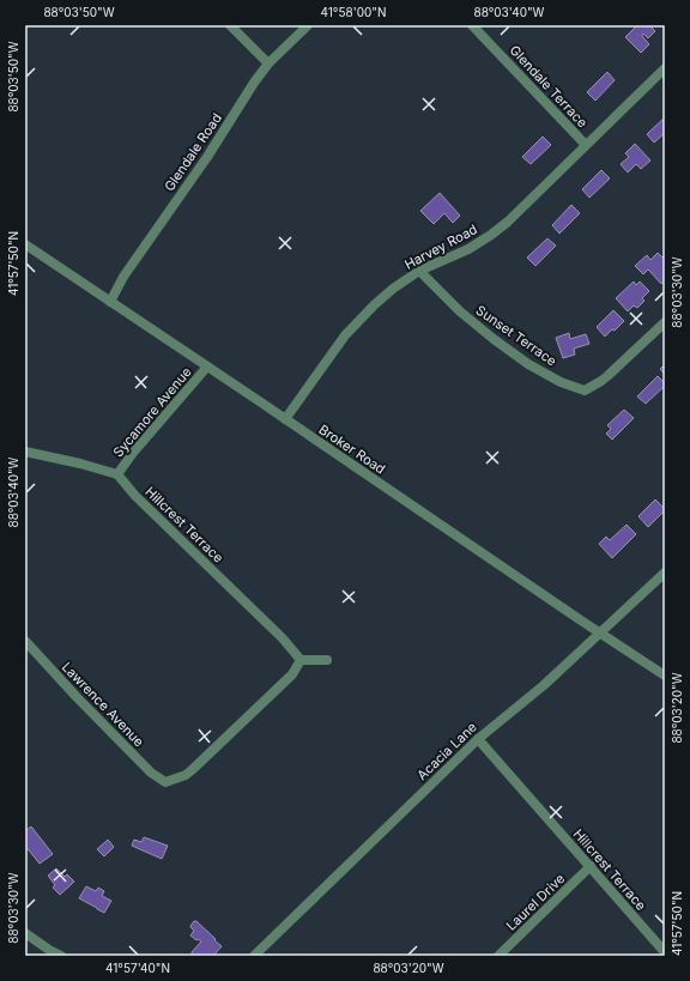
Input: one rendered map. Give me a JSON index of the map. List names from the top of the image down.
{
  "streets": {
    "street": [
      "Glendale Terrace",
      "Glendale Road",
      "Harvey Road",
      "Sunset Terrace",
      "Sycamore Avenue",
      "Broker Road",
      "Hillcrest Terrace",
      "Lawrence Avenue",
      "Acacia Lane",
      "Laurel Drive"
    ]
  },
  "crossings": [
    ["Glendale Terrace", "Harvey Road"],
    ["Glendale Road", "Broker Road"],
    ["Harvey Road", "Sunset Terrace"],
    ["Harvey Road", "Broker Road"],
    ["Sycamore Avenue", "Broker Road"],
    ["Sycamore Avenue", "Hillcrest Terrace"],
    ["Broker Road", "Acacia Lane"],
    ["Hillcrest Terrace", "Lawrence Avenue"],
    ["Hillcrest Terrace", "Acacia Lane"],
    ["Hillcrest Terrace", "Laurel Drive"]
  ],
  "coordinates": [
    "88°03'50\"W",
    "41°58'00\"N",
    "88°03'40\"W",
    "41°57'50\"N",
    "88°03'30\"W",
    "88°03'20\"W",
    "41°57'40\"N"
  ]
}
